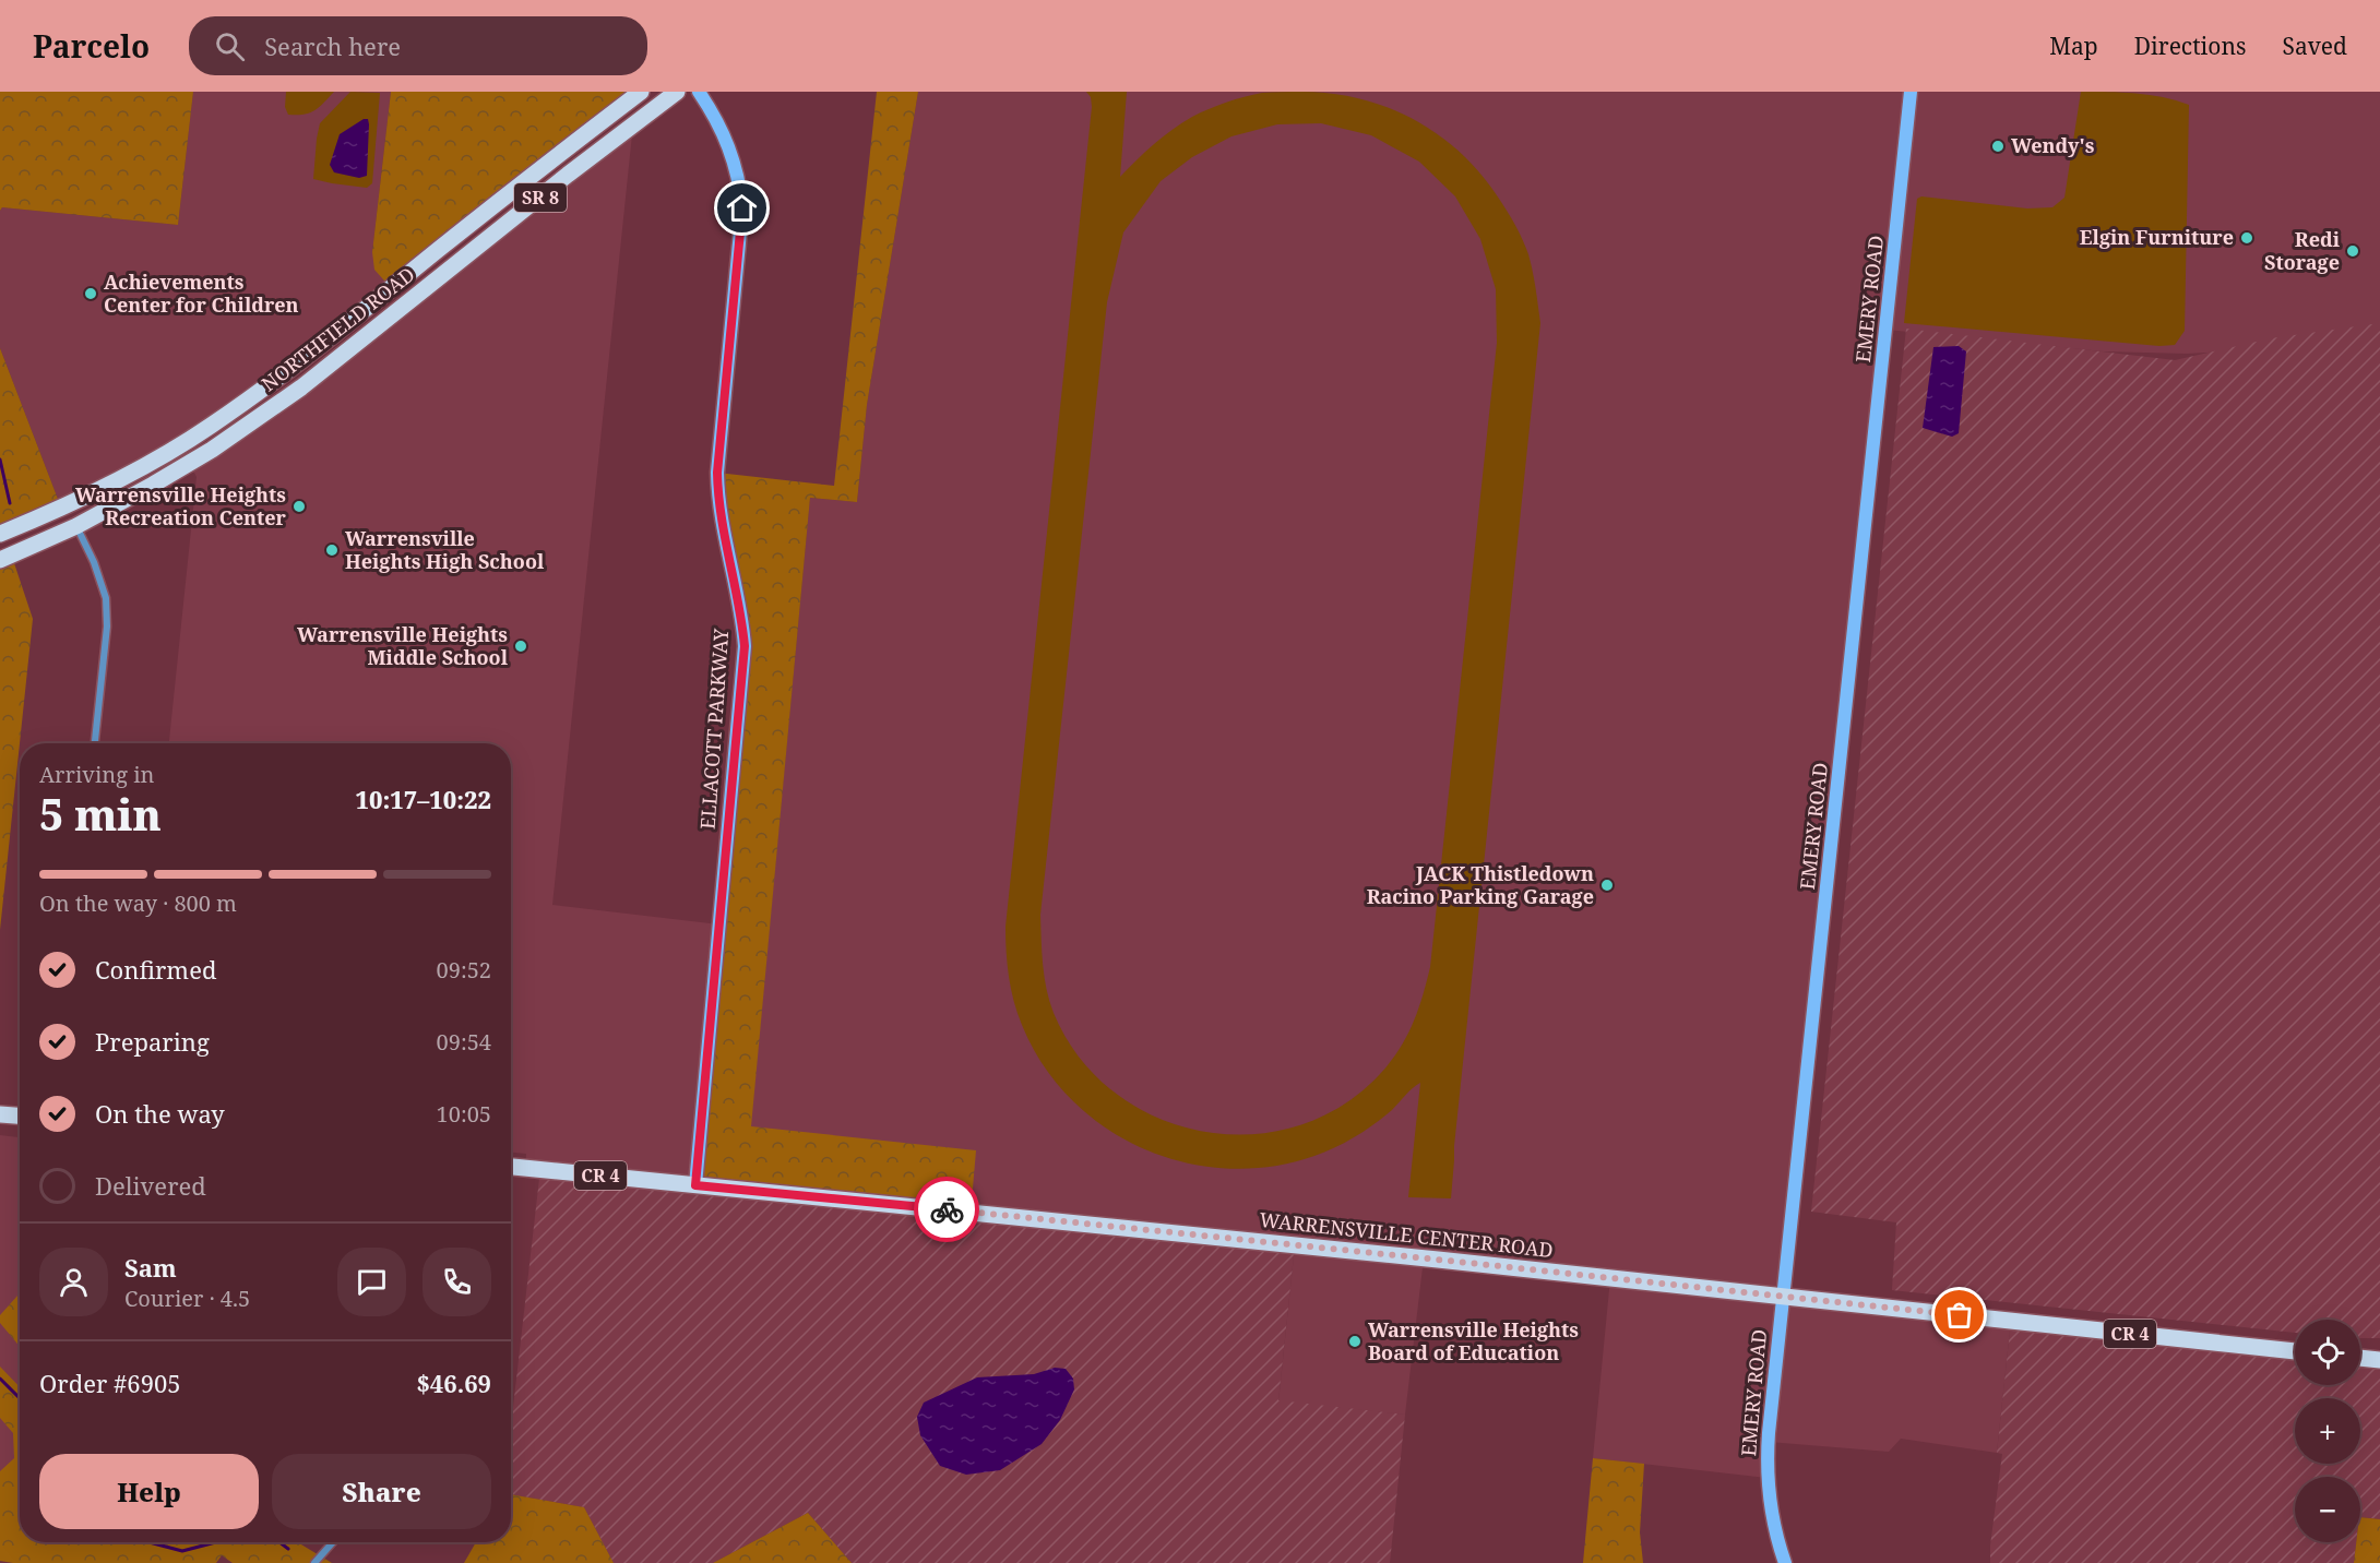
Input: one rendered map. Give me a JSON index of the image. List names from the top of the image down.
{
  "streets": {
    "main road": [
      "SR 8",
      "NORTHFIELD ROAD",
      "CR 4",
      "WARRENSVILLE CENTER ROAD"
    ],
    "street": ["EMERY ROAD", "ELLACOTT PARKWAY"]
  },
  "crossings": [
    ["EMERY ROAD", "WARRENSVILLE CENTER ROAD"],
    ["ELLACOTT PARKWAY", "WARRENSVILLE CENTER ROAD"]
  ],
  "places": [
    "Wendy's",
    "Elgin Furniture",
    "Redi Storage",
    "Achievements Center for Children",
    "Warrensville Heights Recreation Center",
    "Warrensville Heights High School",
    "Warrensville Heights Middle School",
    "JACK Thistledown Racino Parking Garage",
    "Warrensville Heights Board of Education"
  ],
  "page": {
    "header": "Parcelo",
    "search": "Search here",
    "nav": ["Map", "Directions", "Saved"],
    "heading": ["5 min", "Arriving in", "10:17–10:22"],
    "panel": [
      "Sam",
      "Courier · 4.5",
      "Order #6905",
      "$46.69"
    ],
    "bar": "On the way · 800 m",
    "list": [
      ["Confirmed", "09:52"],
      ["Preparing", "09:54"],
      ["On the way", "10:05"],
      "Delivered"
    ],
    "map_buttons": ["+", "−"],
    "buttons": ["Help", "Share"]
  }
}
